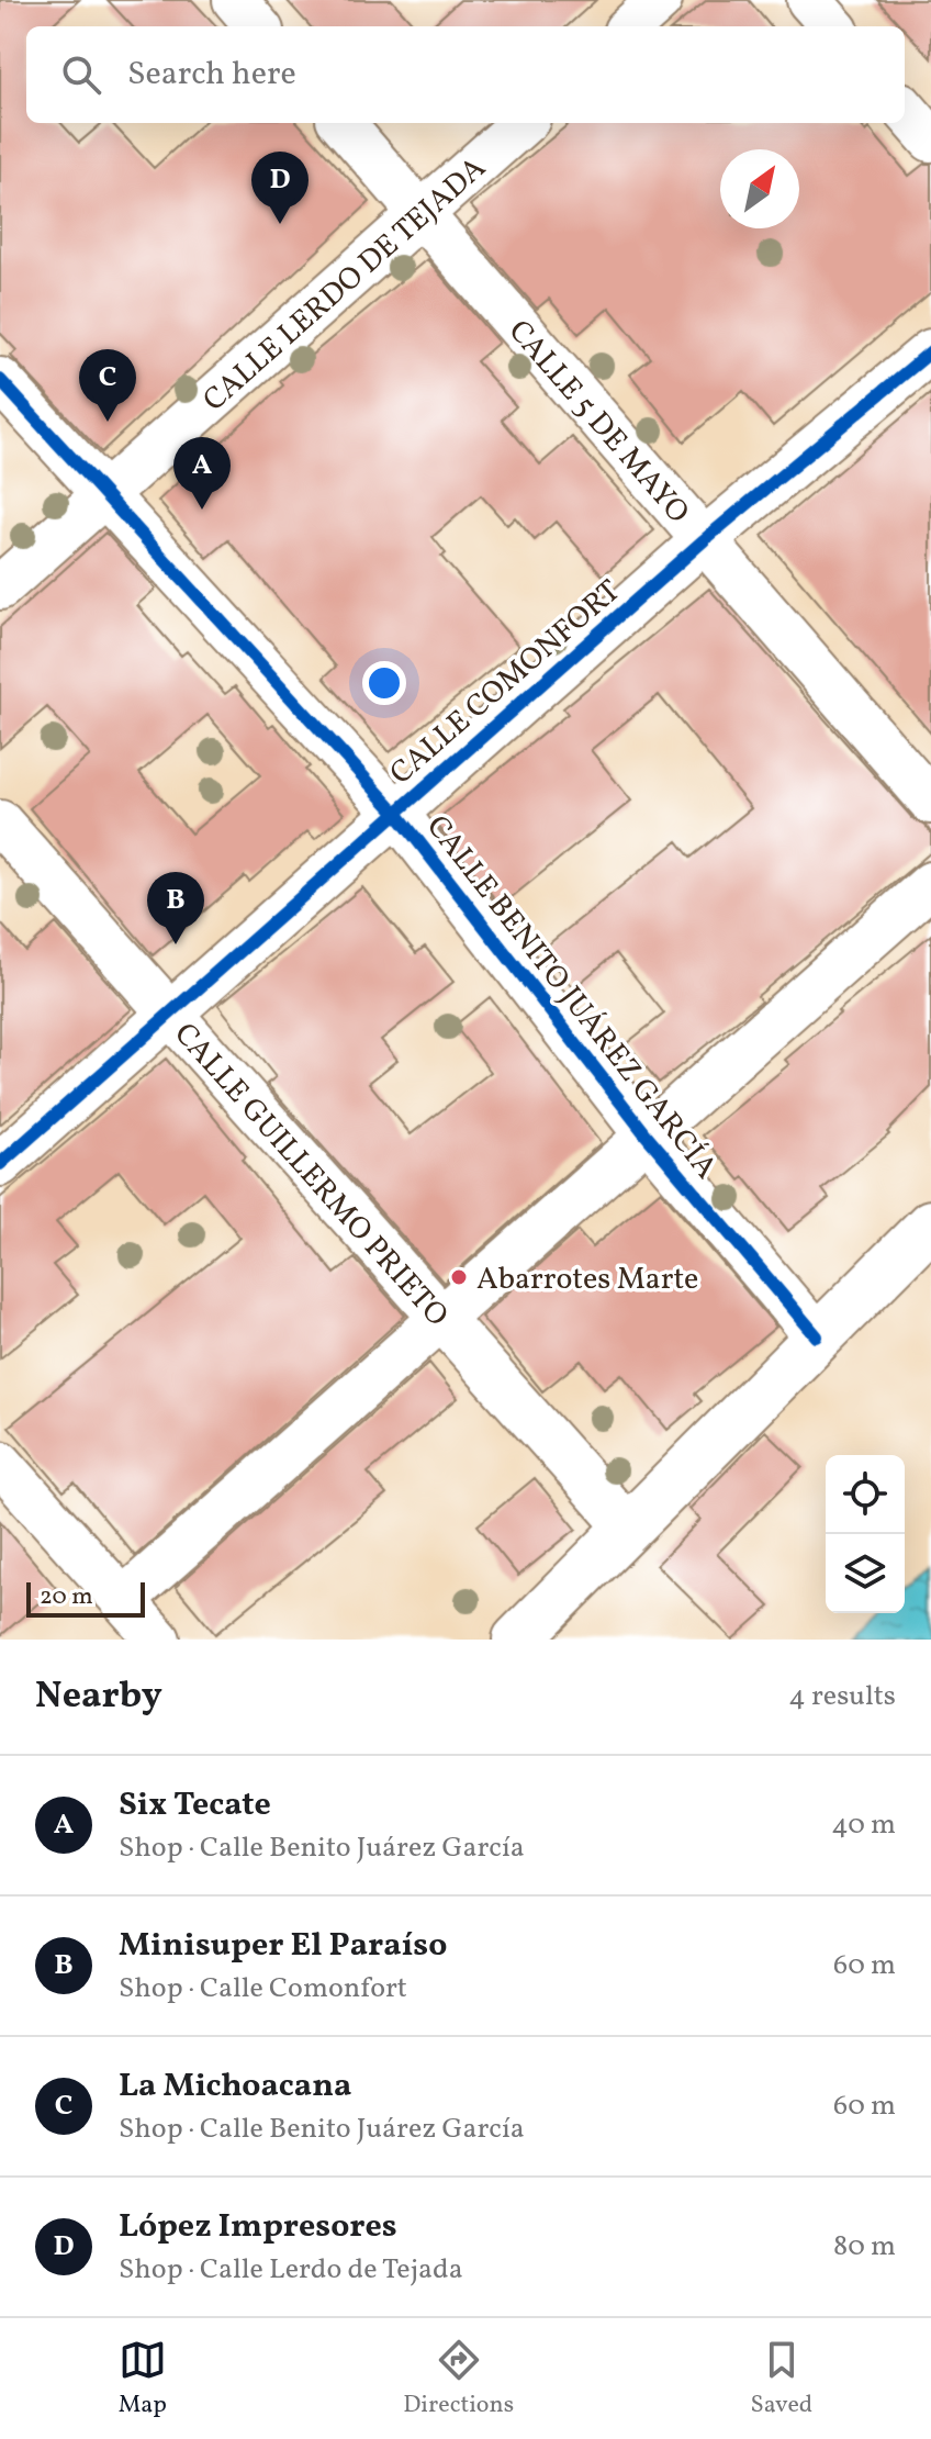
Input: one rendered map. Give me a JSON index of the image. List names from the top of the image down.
{
  "streets": {
    "street": [
      "CALLE LERDO DE TEJADA",
      "CALLE 5 DE MAYO",
      "CALLE COMONFORT",
      "CALLE BENITO JUÁREZ GARCÍA",
      "CALLE GUILLERMO PRIETO"
    ]
  },
  "crossings": [
    ["CALLE LERDO DE TEJADA", "CALLE 5 DE MAYO"],
    ["CALLE LERDO DE TEJADA", "CALLE BENITO JUÁREZ GARCÍA"],
    ["CALLE 5 DE MAYO", "CALLE COMONFORT"],
    ["CALLE COMONFORT", "CALLE BENITO JUÁREZ GARCÍA"],
    ["CALLE COMONFORT", "CALLE GUILLERMO PRIETO"]
  ],
  "places": ["Abarrotes Marte"],
  "scale_bar": "20 m",
  "north": "top right",
  "page": {
    "search": "Search here",
    "pins": [
      "D",
      "C",
      "A",
      "B"
    ],
    "scale": "20 m",
    "heading": ["Nearby", "4 results"],
    "list": [
      {
        "mark": "A",
        "name": "Six Tecate",
        "note": "Shop · Calle Benito Juárez García",
        "value": "40 m"
      },
      {
        "mark": "B",
        "name": "Minisuper El Paraíso",
        "note": "Shop · Calle Comonfort",
        "value": "60 m"
      },
      {
        "mark": "C",
        "name": "La Michoacana",
        "note": "Shop · Calle Benito Juárez García",
        "value": "60 m"
      },
      {
        "mark": "D",
        "name": "López Impresores",
        "note": "Shop · Calle Lerdo de Tejada",
        "value": "80 m"
      }
    ],
    "nav": ["Map", "Directions", "Saved"]
  }
}
